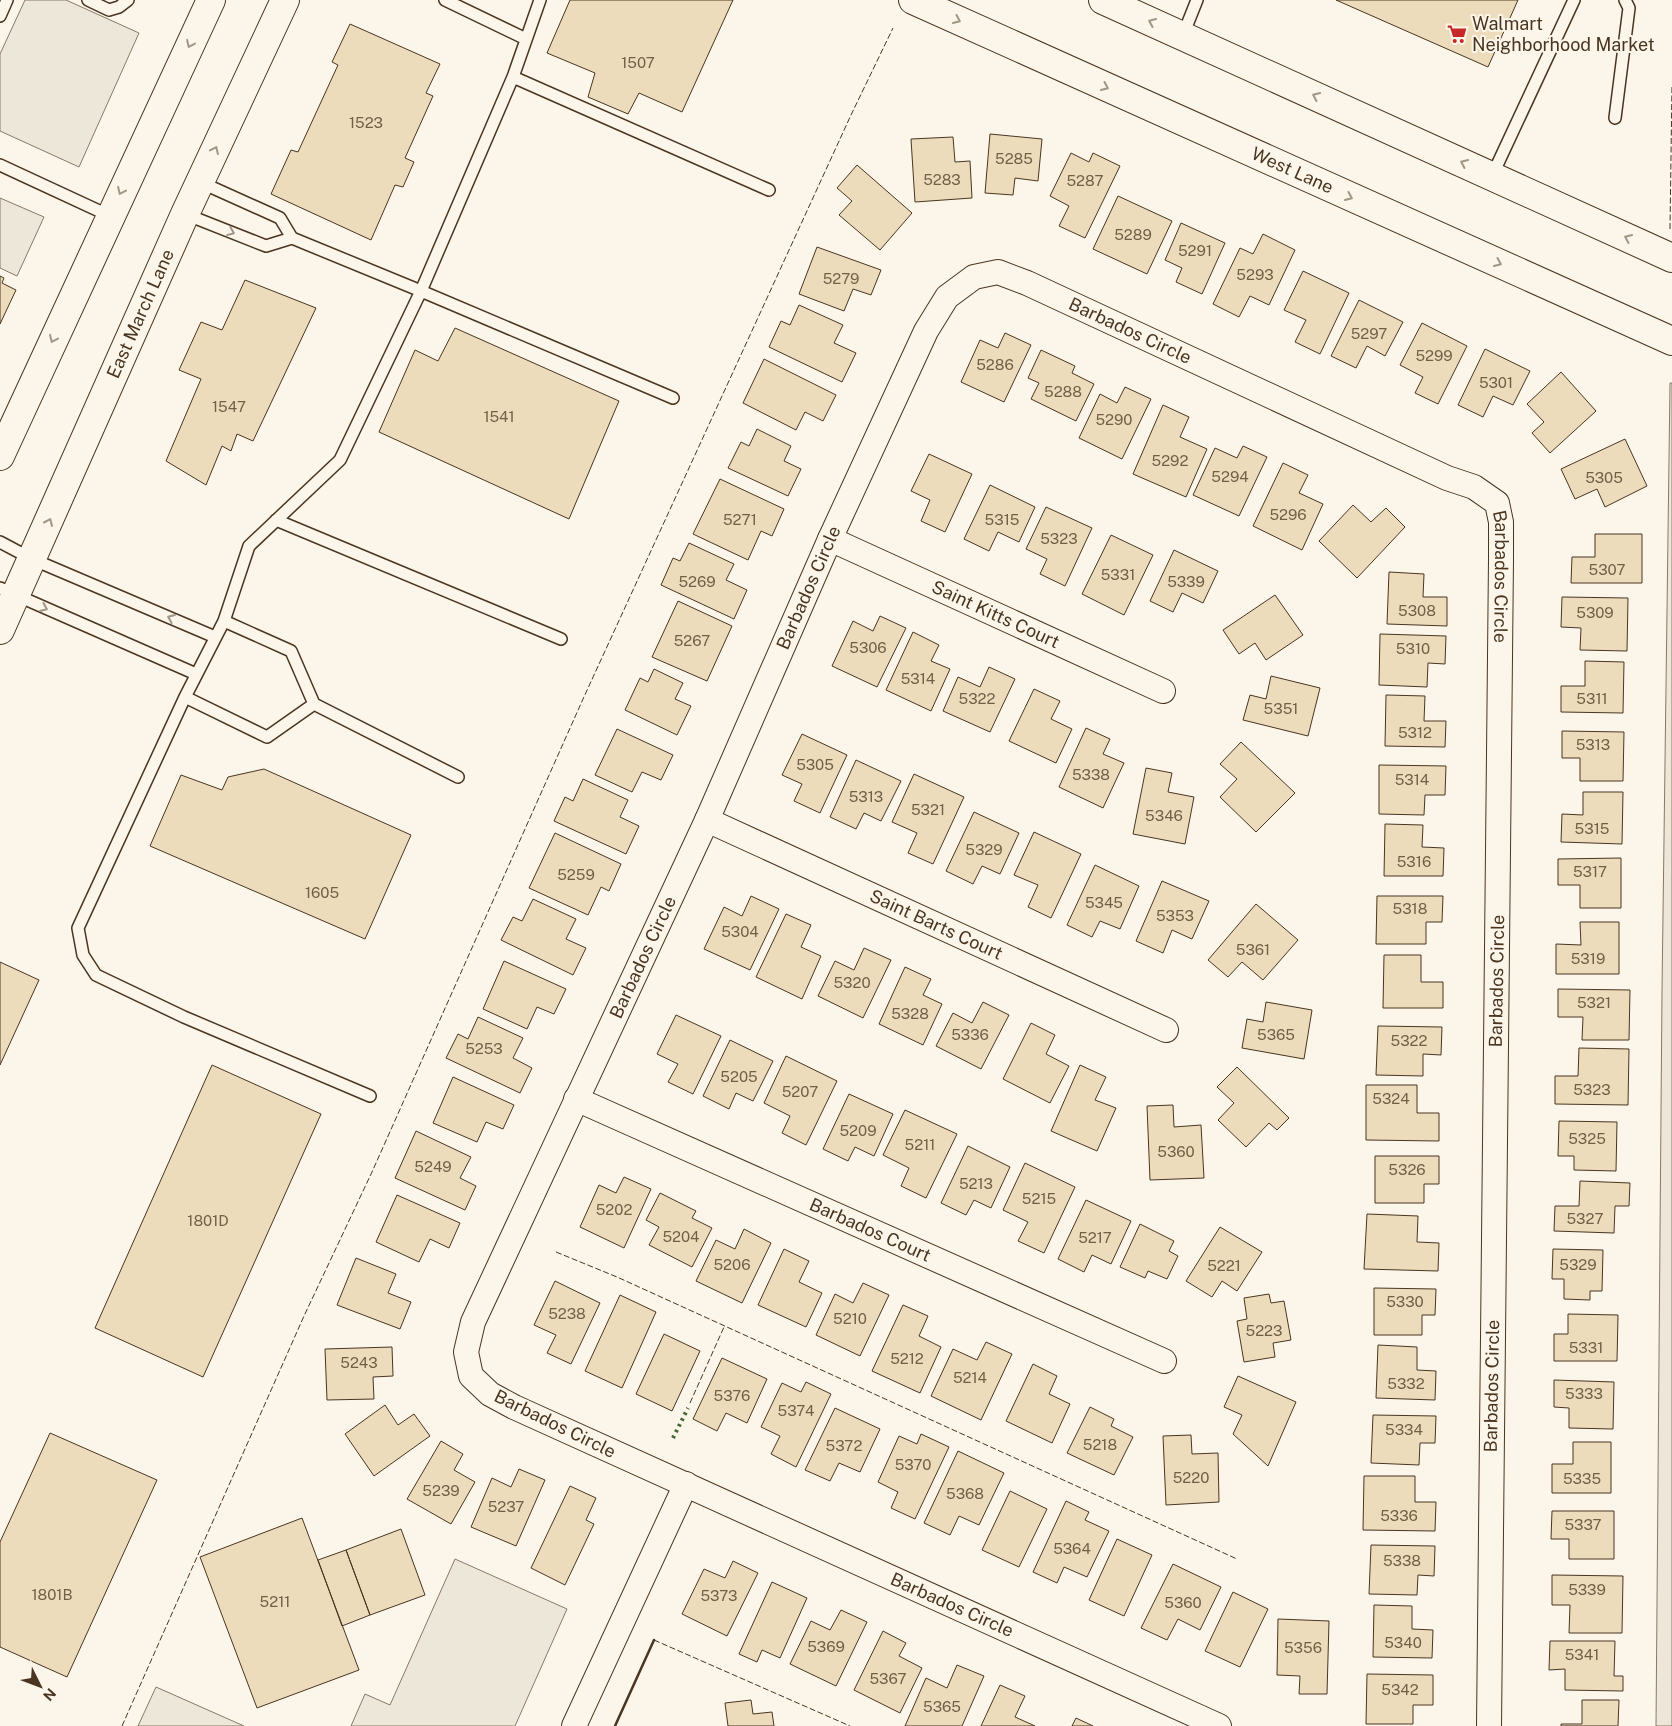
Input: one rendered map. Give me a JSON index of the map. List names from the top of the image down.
{
  "streets": {
    "main road": ["West Lane", "East March Lane"],
    "street": [
      "Barbados Circle",
      "Saint Kitts Court",
      "Saint Barts Court",
      "Barbados Court"
    ]
  },
  "crossings": [
    ["Barbados Circle", "Saint Kitts Court"],
    ["Barbados Circle", "Saint Barts Court"],
    ["Barbados Circle", "Barbados Court"]
  ],
  "places": {
    "supermarket": ["Walmart Neighborhood Market"]
  },
  "house_numbers": [
    "1507",
    "1523",
    "5285",
    "5283",
    "5287",
    "5289",
    "5291",
    "5293",
    "5279",
    "5297",
    "5299",
    "5286",
    "5301",
    "5288",
    "1547",
    "1541",
    "5290",
    "5292",
    "5294",
    "5305",
    "5296",
    "5271",
    "5315",
    "5323",
    "5307",
    "5331",
    "5269",
    "5339",
    "5308",
    "5309",
    "5267",
    "5306",
    "5310",
    "5314",
    "5322",
    "5311",
    "5351",
    "5312",
    "5313",
    "5305",
    "5338",
    "5314",
    "5313",
    "5321",
    "5346",
    "5315",
    "5329",
    "5316",
    "5317",
    "5259",
    "1605",
    "5345",
    "5318",
    "5353",
    "5304",
    "5361",
    "5319",
    "5320",
    "5321",
    "5328",
    "5336",
    "5365",
    "5322",
    "5253",
    "5205",
    "5323",
    "5207",
    "5324",
    "5209",
    "5325",
    "5211",
    "5360",
    "5249",
    "5326",
    "5213",
    "5215",
    "5202",
    "5327",
    "1801D",
    "5204",
    "5217",
    "5206",
    "5329",
    "5221",
    "5330",
    "5238",
    "5210",
    "5223",
    "5331",
    "5212",
    "5243",
    "5214",
    "5332",
    "5333",
    "5376",
    "5374",
    "5334",
    "5218",
    "5372",
    "5370",
    "5220",
    "5335",
    "5239",
    "5368",
    "5237",
    "5336",
    "5337",
    "5364",
    "5338",
    "5339",
    "1801B",
    "5373",
    "5211",
    "5360",
    "5340",
    "5369",
    "5356",
    "5341",
    "5367",
    "5342",
    "5365"
  ],
  "north": "bottom right"
}
